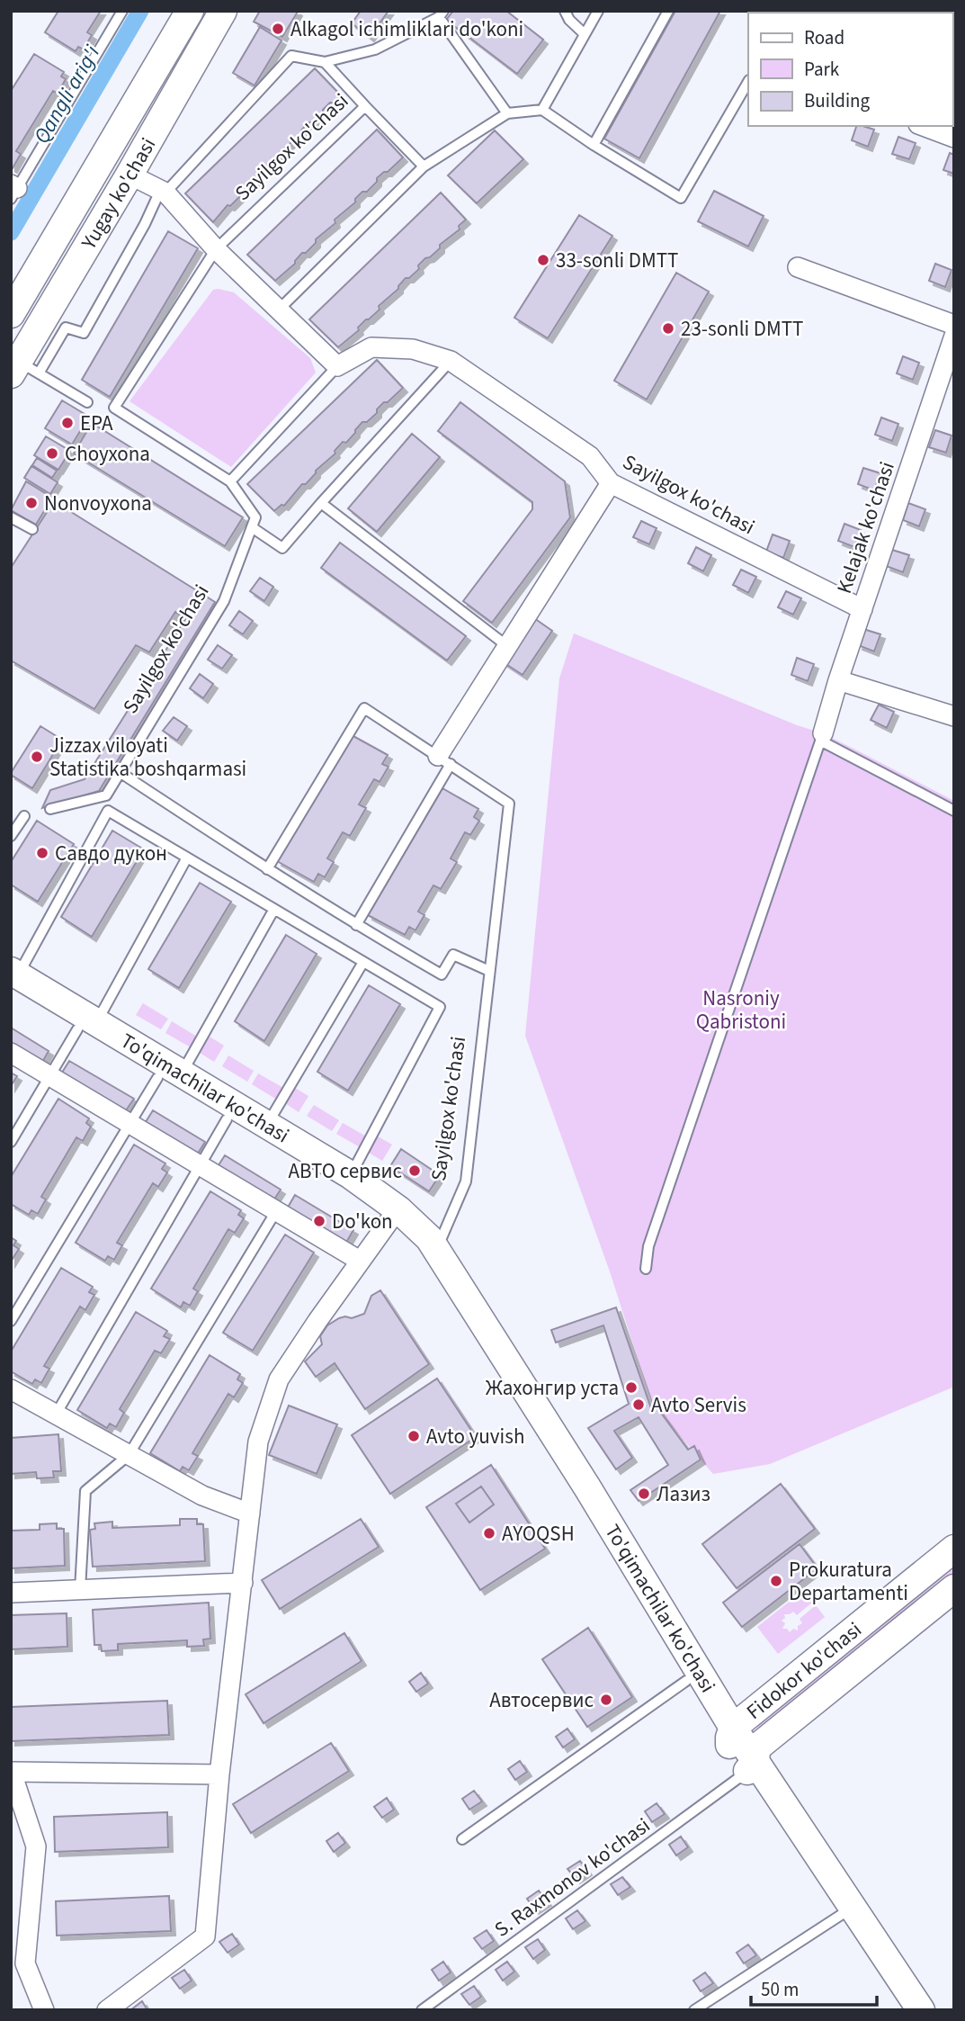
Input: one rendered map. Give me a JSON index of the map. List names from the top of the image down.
{
  "streets": {
    "main road": ["Yugay ko'chasi", "To'qimachilar ko'chasi", "Fidokor ko'chasi"],
    "street": ["Sayilgox ko'chasi", "Kelajak ko'chasi"],
    "lane": ["S. Raxmonov ko'chasi"]
  },
  "crossings": [
    ["Sayilgox ko'chasi", "Yugay ko'chasi"],
    ["Sayilgox ko'chasi", "Kelajak ko'chasi"],
    ["Sayilgox ko'chasi", "To'qimachilar ko'chasi"],
    ["To'qimachilar ko'chasi", "Fidokor ko'chasi"],
    ["To'qimachilar ko'chasi", "S. Raxmonov ko'chasi"],
    ["Fidokor ko'chasi", "S. Raxmonov ko'chasi"]
  ],
  "water": ["Qangli arig'i"],
  "parks": ["Nasroniy Qabristoni"],
  "places": [
    "Alkagol ichimliklari do'koni",
    "33-sonli DMTT",
    "23-sonli DMTT",
    "EPA",
    "Choyxona",
    "Nonvoyxona",
    "Jizzax viloyati Statistika boshqarmasi",
    "Cавдо дукон",
    "АВТО сервис",
    "Do'kon",
    "Жахонгир уста",
    "Avto Servis",
    "Avto yuvish",
    "Лазиз",
    "AYOQSH",
    "Prokuratura Departamenti",
    "Автосервис"
  ],
  "legend": ["Road", "Park", "Building"],
  "scale_bar": "50 m"
}
